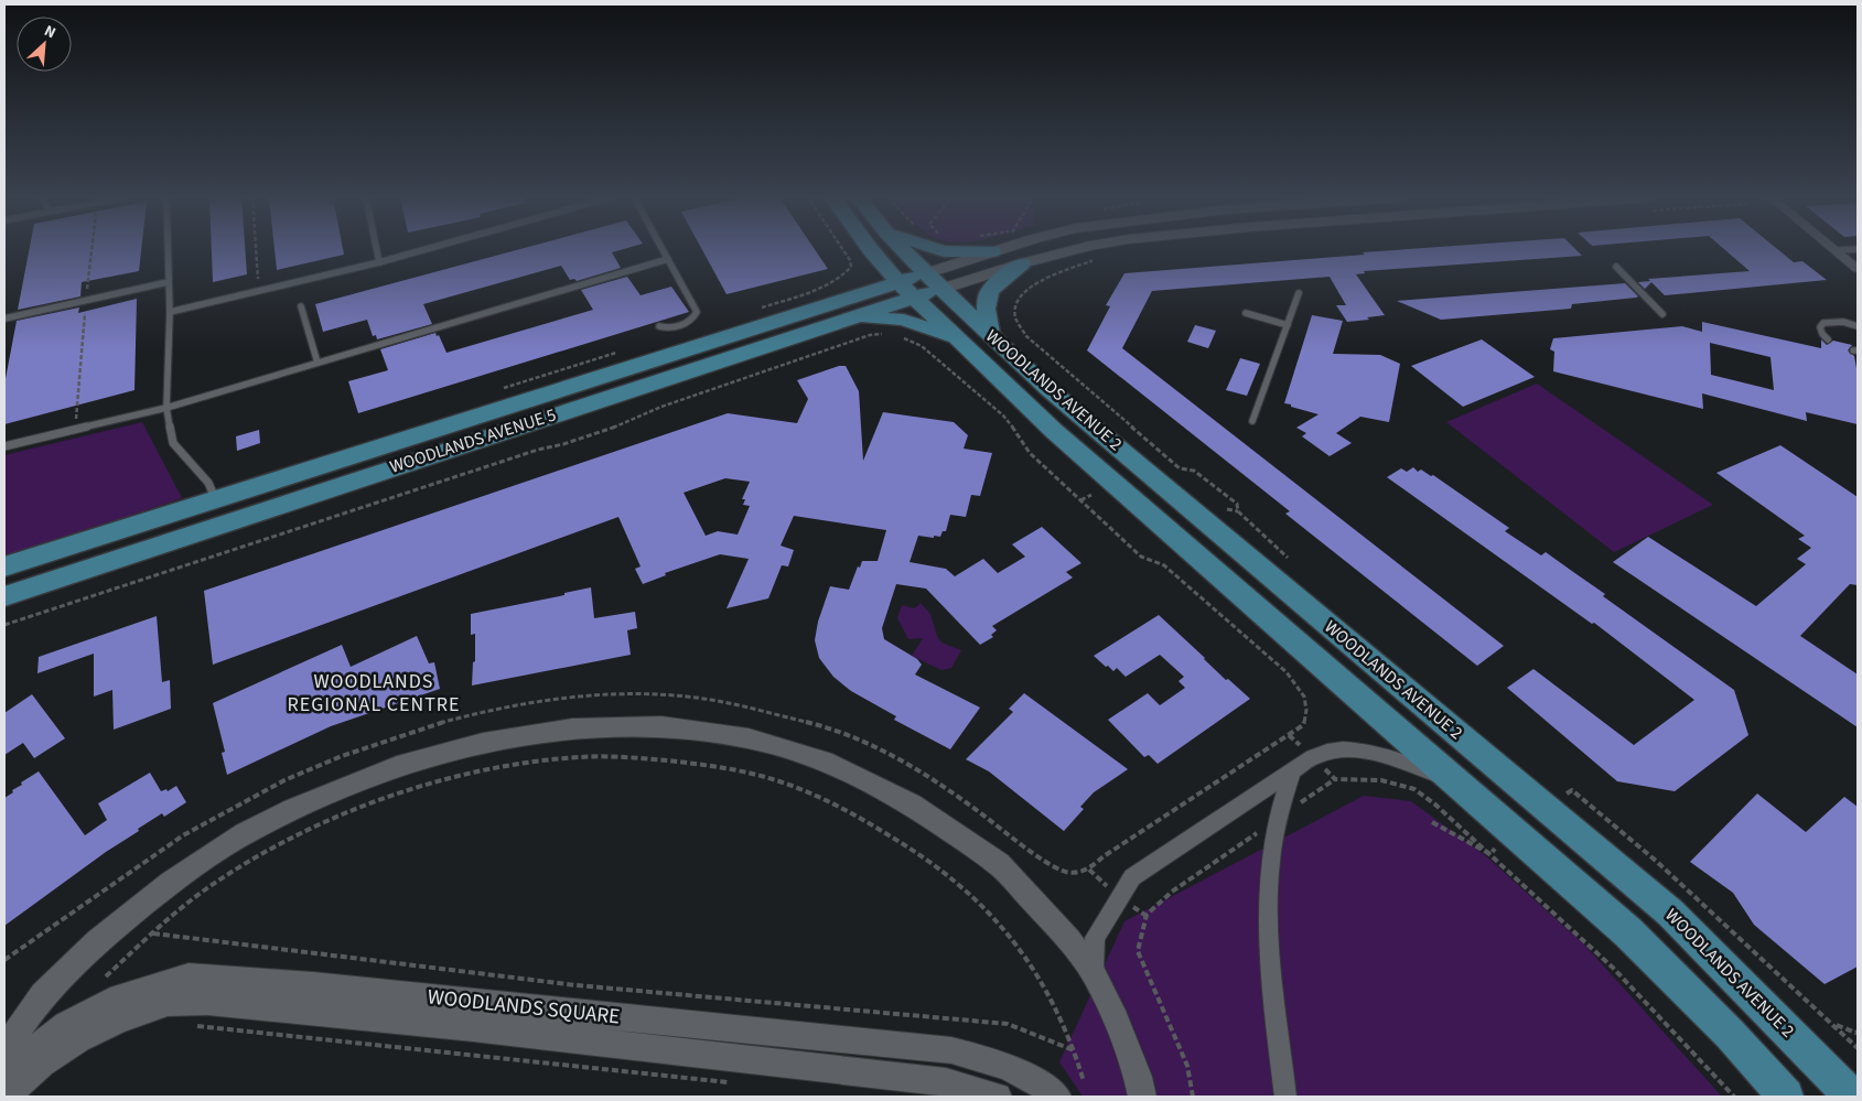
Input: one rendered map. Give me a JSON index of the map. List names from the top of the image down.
{
  "streets": {
    "main road": ["WOODLANDS AVENUE 2", "WOODLANDS AVENUE 5"],
    "street": ["WOODLANDS SQUARE"]
  },
  "crossings": [
    ["WOODLANDS AVENUE 2", "WOODLANDS AVENUE 5"]
  ],
  "districts": ["WOODLANDS REGIONAL CENTRE"],
  "north": "top right"
}
